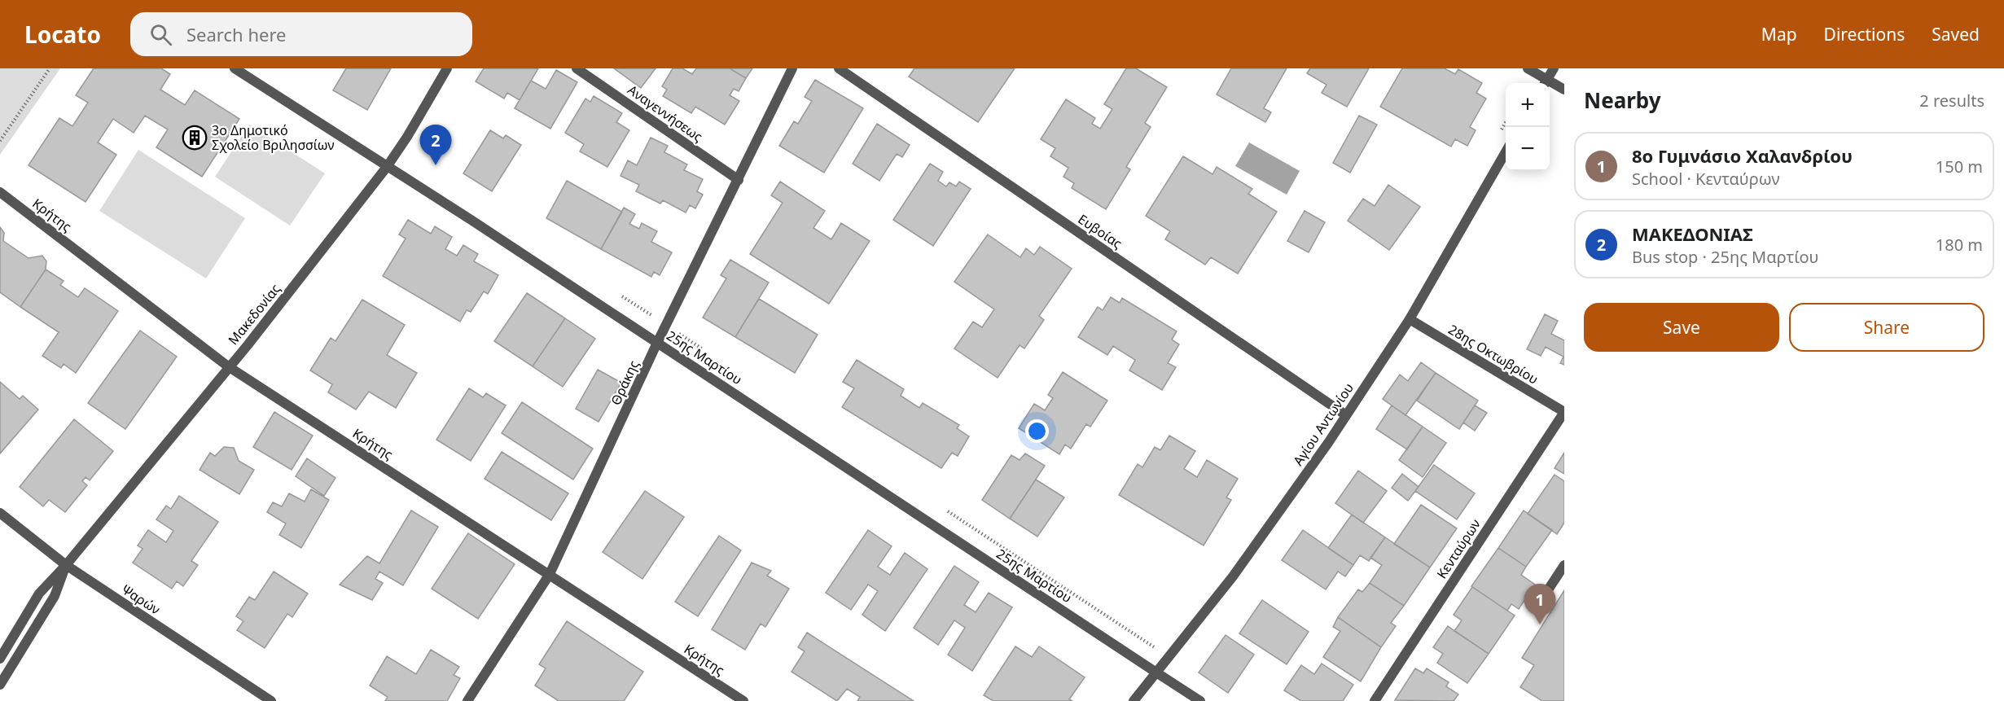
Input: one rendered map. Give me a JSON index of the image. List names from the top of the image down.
{
  "streets": {
    "street": [
      "Αναγεννήσεως",
      "Κρήτης",
      "Ευβοίας",
      "Μακεδονίας",
      "28ης Οκτωβρίου",
      "25ης Μαρτίου",
      "Θράκης",
      "Αγίου Αντωνίου",
      "Κενταύρων",
      "Ψαρών"
    ]
  },
  "crossings": [
    ["Αναγεννήσεως", "Θράκης"],
    ["Κρήτης", "Μακεδονίας"],
    ["Κρήτης", "Θράκης"],
    ["Ευβοίας", "Αγίου Αντωνίου"],
    ["Μακεδονίας", "25ης Μαρτίου"],
    ["Μακεδονίας", "Ψαρών"],
    ["28ης Οκτωβρίου", "Αγίου Αντωνίου"],
    ["28ης Οκτωβρίου", "Κενταύρων"],
    ["25ης Μαρτίου", "Θράκης"],
    ["25ης Μαρτίου", "Αγίου Αντωνίου"]
  ],
  "places": {
    "building": ["3ο Δημοτικό Σχολείο Βριλησσίων"]
  },
  "page": {
    "header": "Locato",
    "search": "Search here",
    "nav": ["Map", "Directions", "Saved"],
    "heading": ["Nearby", "2 results"],
    "map_buttons": ["+", "−"],
    "pins": ["2", "1"],
    "list": [
      {
        "mark": "1",
        "name": "8ο Γυμνάσιο Χαλανδρίου",
        "note": "School · Κενταύρων",
        "value": "150 m"
      },
      {
        "mark": "2",
        "name": "ΜΑΚΕΔΟΝΙΑΣ",
        "note": "Bus stop · 25ης Μαρτίου",
        "value": "180 m"
      }
    ],
    "buttons": ["Save", "Share"]
  }
}
